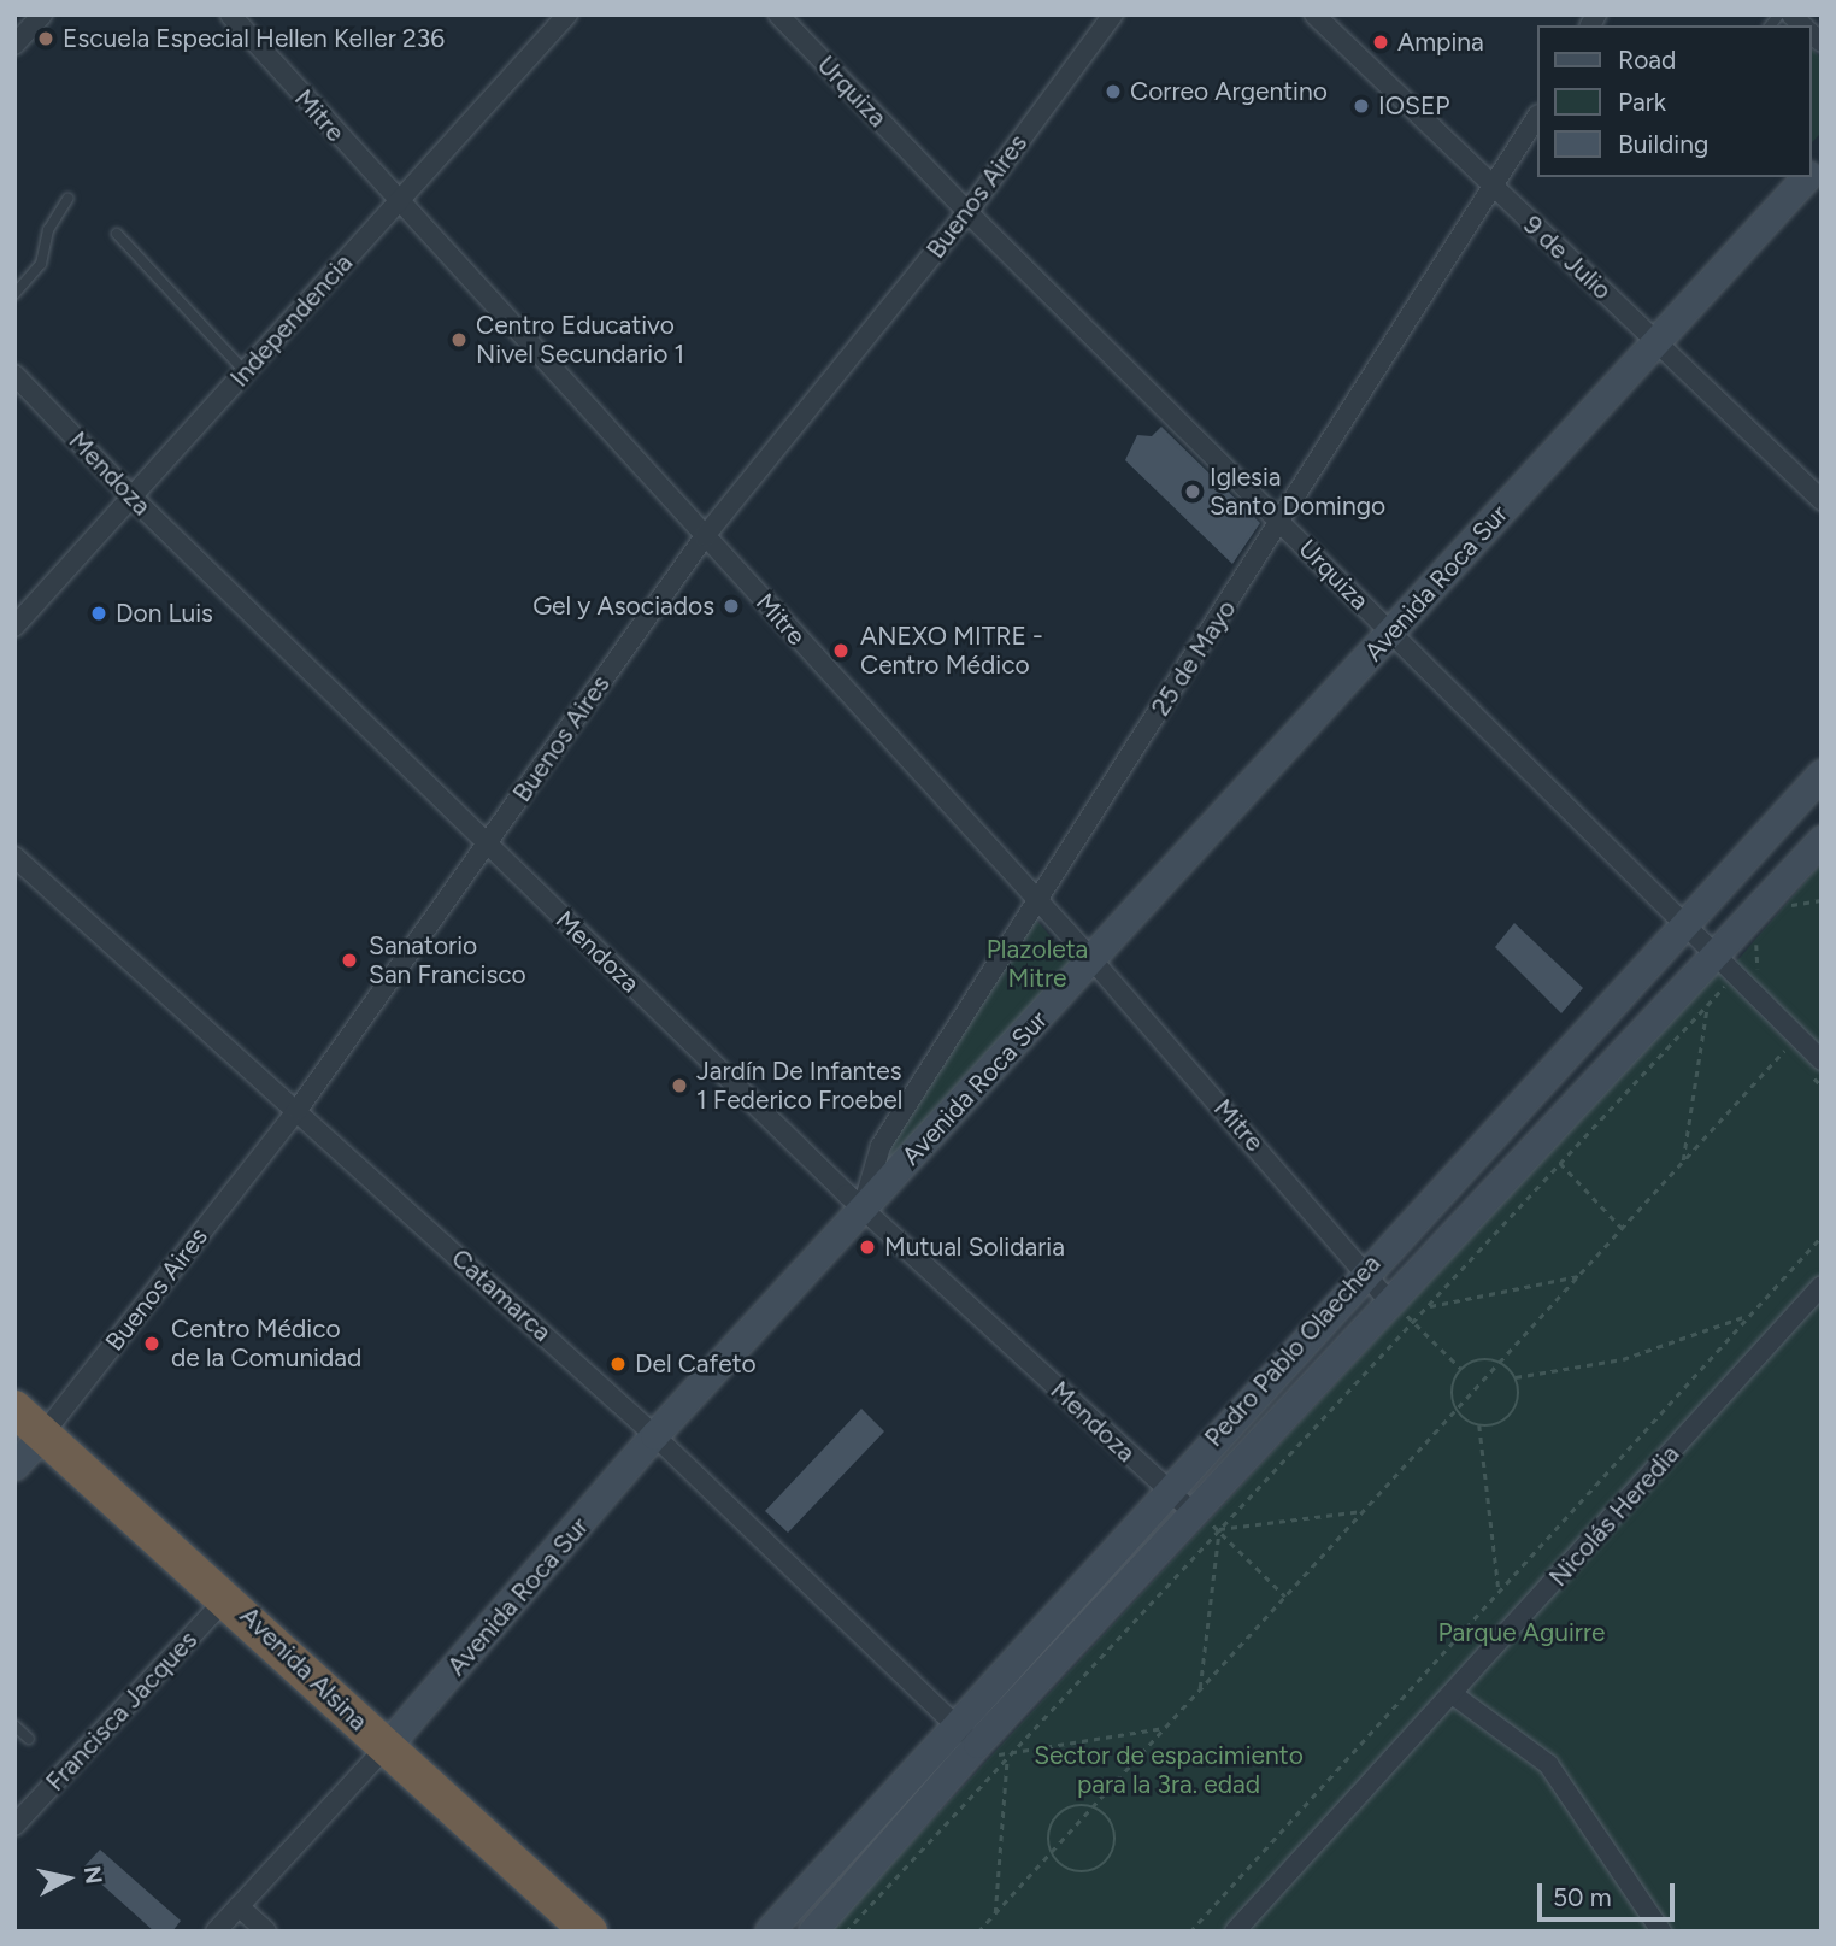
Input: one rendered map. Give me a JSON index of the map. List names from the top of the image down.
{
  "streets": {
    "highway": ["Avenida Alsina"],
    "street": [
      "Urquiza",
      "Mitre",
      "Buenos Aires",
      "9 de Julio",
      "Independencia",
      "Mendoza",
      "Avenida Roca Sur",
      "25 de Mayo",
      "Catamarca",
      "Pedro Pablo Olaechea",
      "Nicolás Heredia",
      "Francisca Jacques"
    ]
  },
  "crossings": [
    ["Urquiza", "Buenos Aires"],
    ["Urquiza", "Avenida Roca Sur"],
    ["Urquiza", "25 de Mayo"],
    ["Urquiza", "Pedro Pablo Olaechea"],
    ["Mitre", "Buenos Aires"],
    ["Mitre", "Independencia"],
    ["Mitre", "Avenida Roca Sur"],
    ["Mitre", "25 de Mayo"],
    ["Mitre", "Pedro Pablo Olaechea"],
    ["Buenos Aires", "Mendoza"],
    ["Buenos Aires", "Catamarca"],
    ["Buenos Aires", "Avenida Alsina"],
    ["9 de Julio", "Avenida Roca Sur"],
    ["9 de Julio", "25 de Mayo"],
    ["Independencia", "Mendoza"],
    ["Mendoza", "Avenida Roca Sur"],
    ["Mendoza", "25 de Mayo"],
    ["Mendoza", "Pedro Pablo Olaechea"],
    ["Avenida Roca Sur", "25 de Mayo"],
    ["Avenida Roca Sur", "Catamarca"],
    ["Avenida Roca Sur", "Avenida Alsina"],
    ["Catamarca", "Pedro Pablo Olaechea"],
    ["Avenida Alsina", "Francisca Jacques"]
  ],
  "parks": ["Plazoleta Mitre", "Parque Aguirre", "Sector de espacimiento para la 3ra. edad"],
  "places": [
    "Escuela Especial Hellen Keller 236",
    "Ampina",
    "Correo Argentino",
    "IOSEP",
    "Centro Educativo Nivel Secundario 1",
    "Iglesia Santo Domingo",
    "Gel y Asociados",
    "Don Luis",
    "ANEXO MITRE - Centro Médico",
    "Sanatorio San Francisco",
    "Jardín De Infantes 1 Federico Froebel",
    "Mutual Solidaria",
    "Centro Médico de la Comunidad",
    "Del Cafeto"
  ],
  "legend": ["Road", "Park", "Building"],
  "scale_bar": "50 m",
  "north": "right"
}
